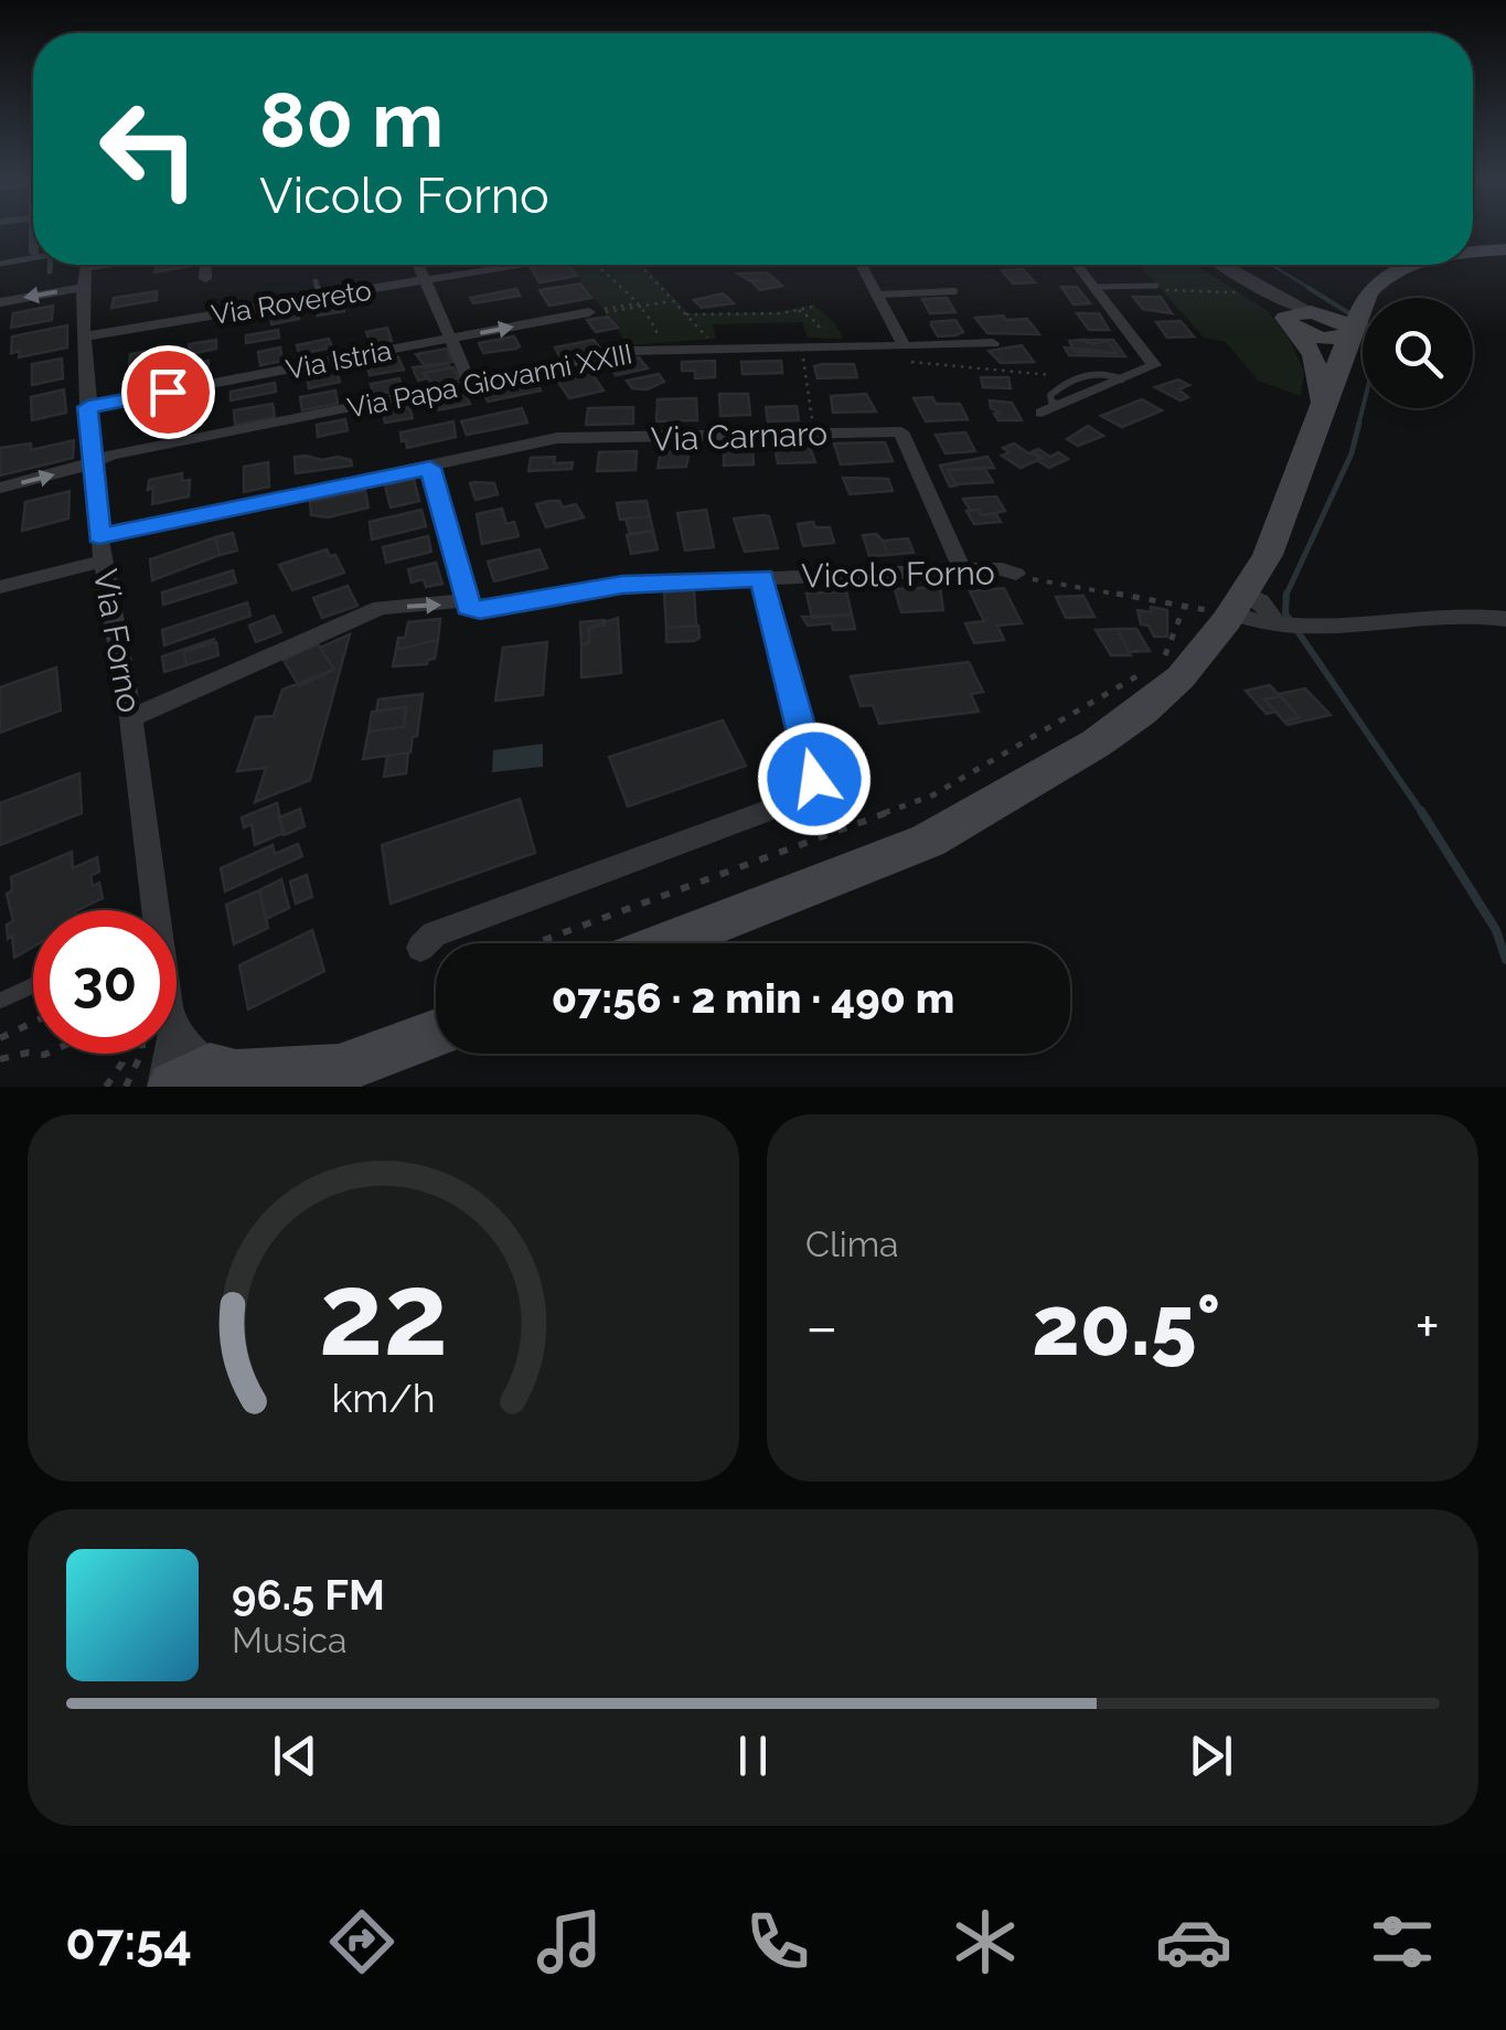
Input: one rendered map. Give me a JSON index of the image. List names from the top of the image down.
{
  "streets": {
    "street": [
      "Via Rovereto",
      "Via Istria",
      "Via Papa Giovanni XXIII",
      "Via Carnaro",
      "Vicolo Forno",
      "Via Forno"
    ]
  },
  "crossings": [
    ["Via Rovereto", "Via Forno"],
    ["Via Istria", "Via Forno"],
    ["Via Papa Giovanni XXIII", "Via Forno"],
    ["Via Carnaro", "Vicolo Forno"],
    ["Via Carnaro", "Via Forno"],
    ["Vicolo Forno", "Via Forno"]
  ],
  "page": {
    "turn": ["80 m", "Vicolo Forno"],
    "limit": "30",
    "trip": "07:56 · 2 min · 490 m",
    "tile": "Clima",
    "heat": ["−", "20.5°", "+"],
    "song": ["96.5 FM", "Musica"],
    "tabs": "07:54",
    "gauge": ["22", "km/h"]
  }
}
